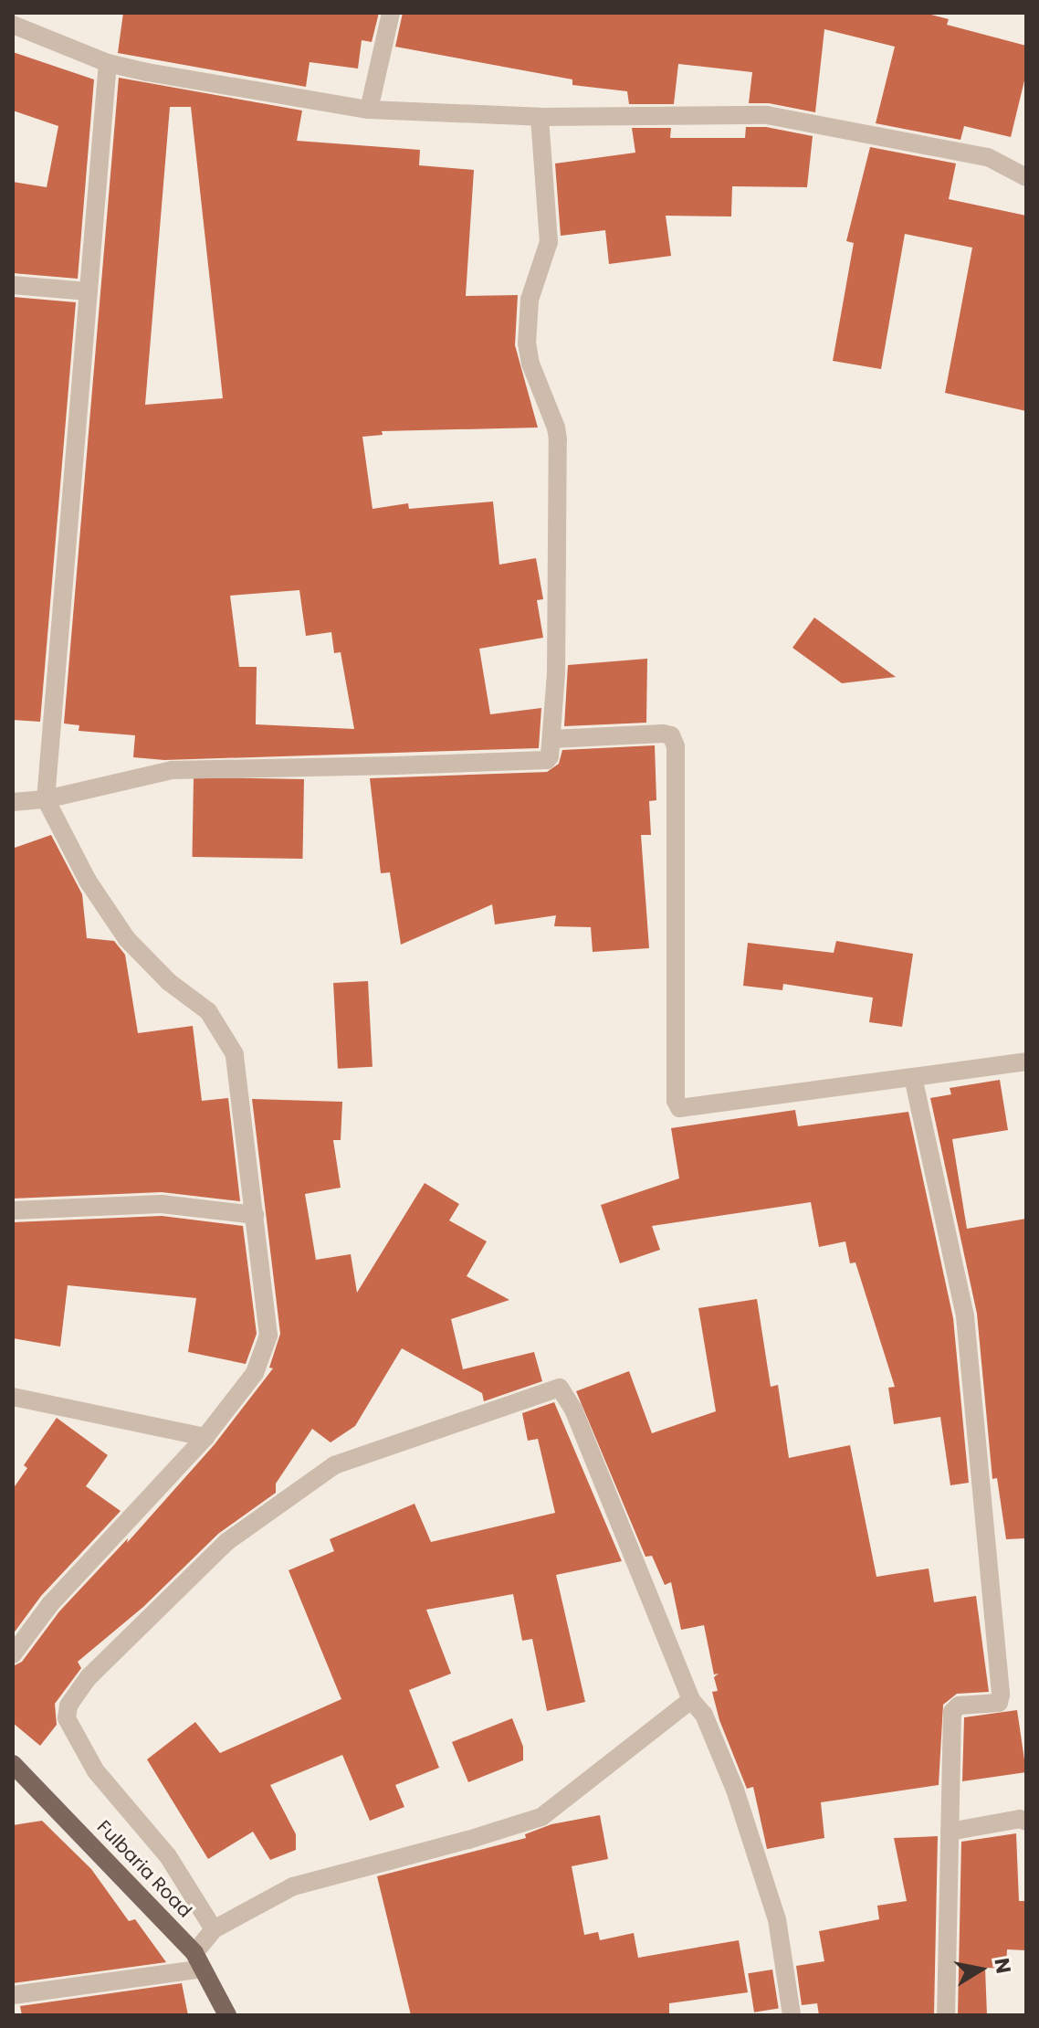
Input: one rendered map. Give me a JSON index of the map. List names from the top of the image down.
{
  "streets": {
    "main road": ["Fulbaria Road"]
  },
  "north": "right"
}
